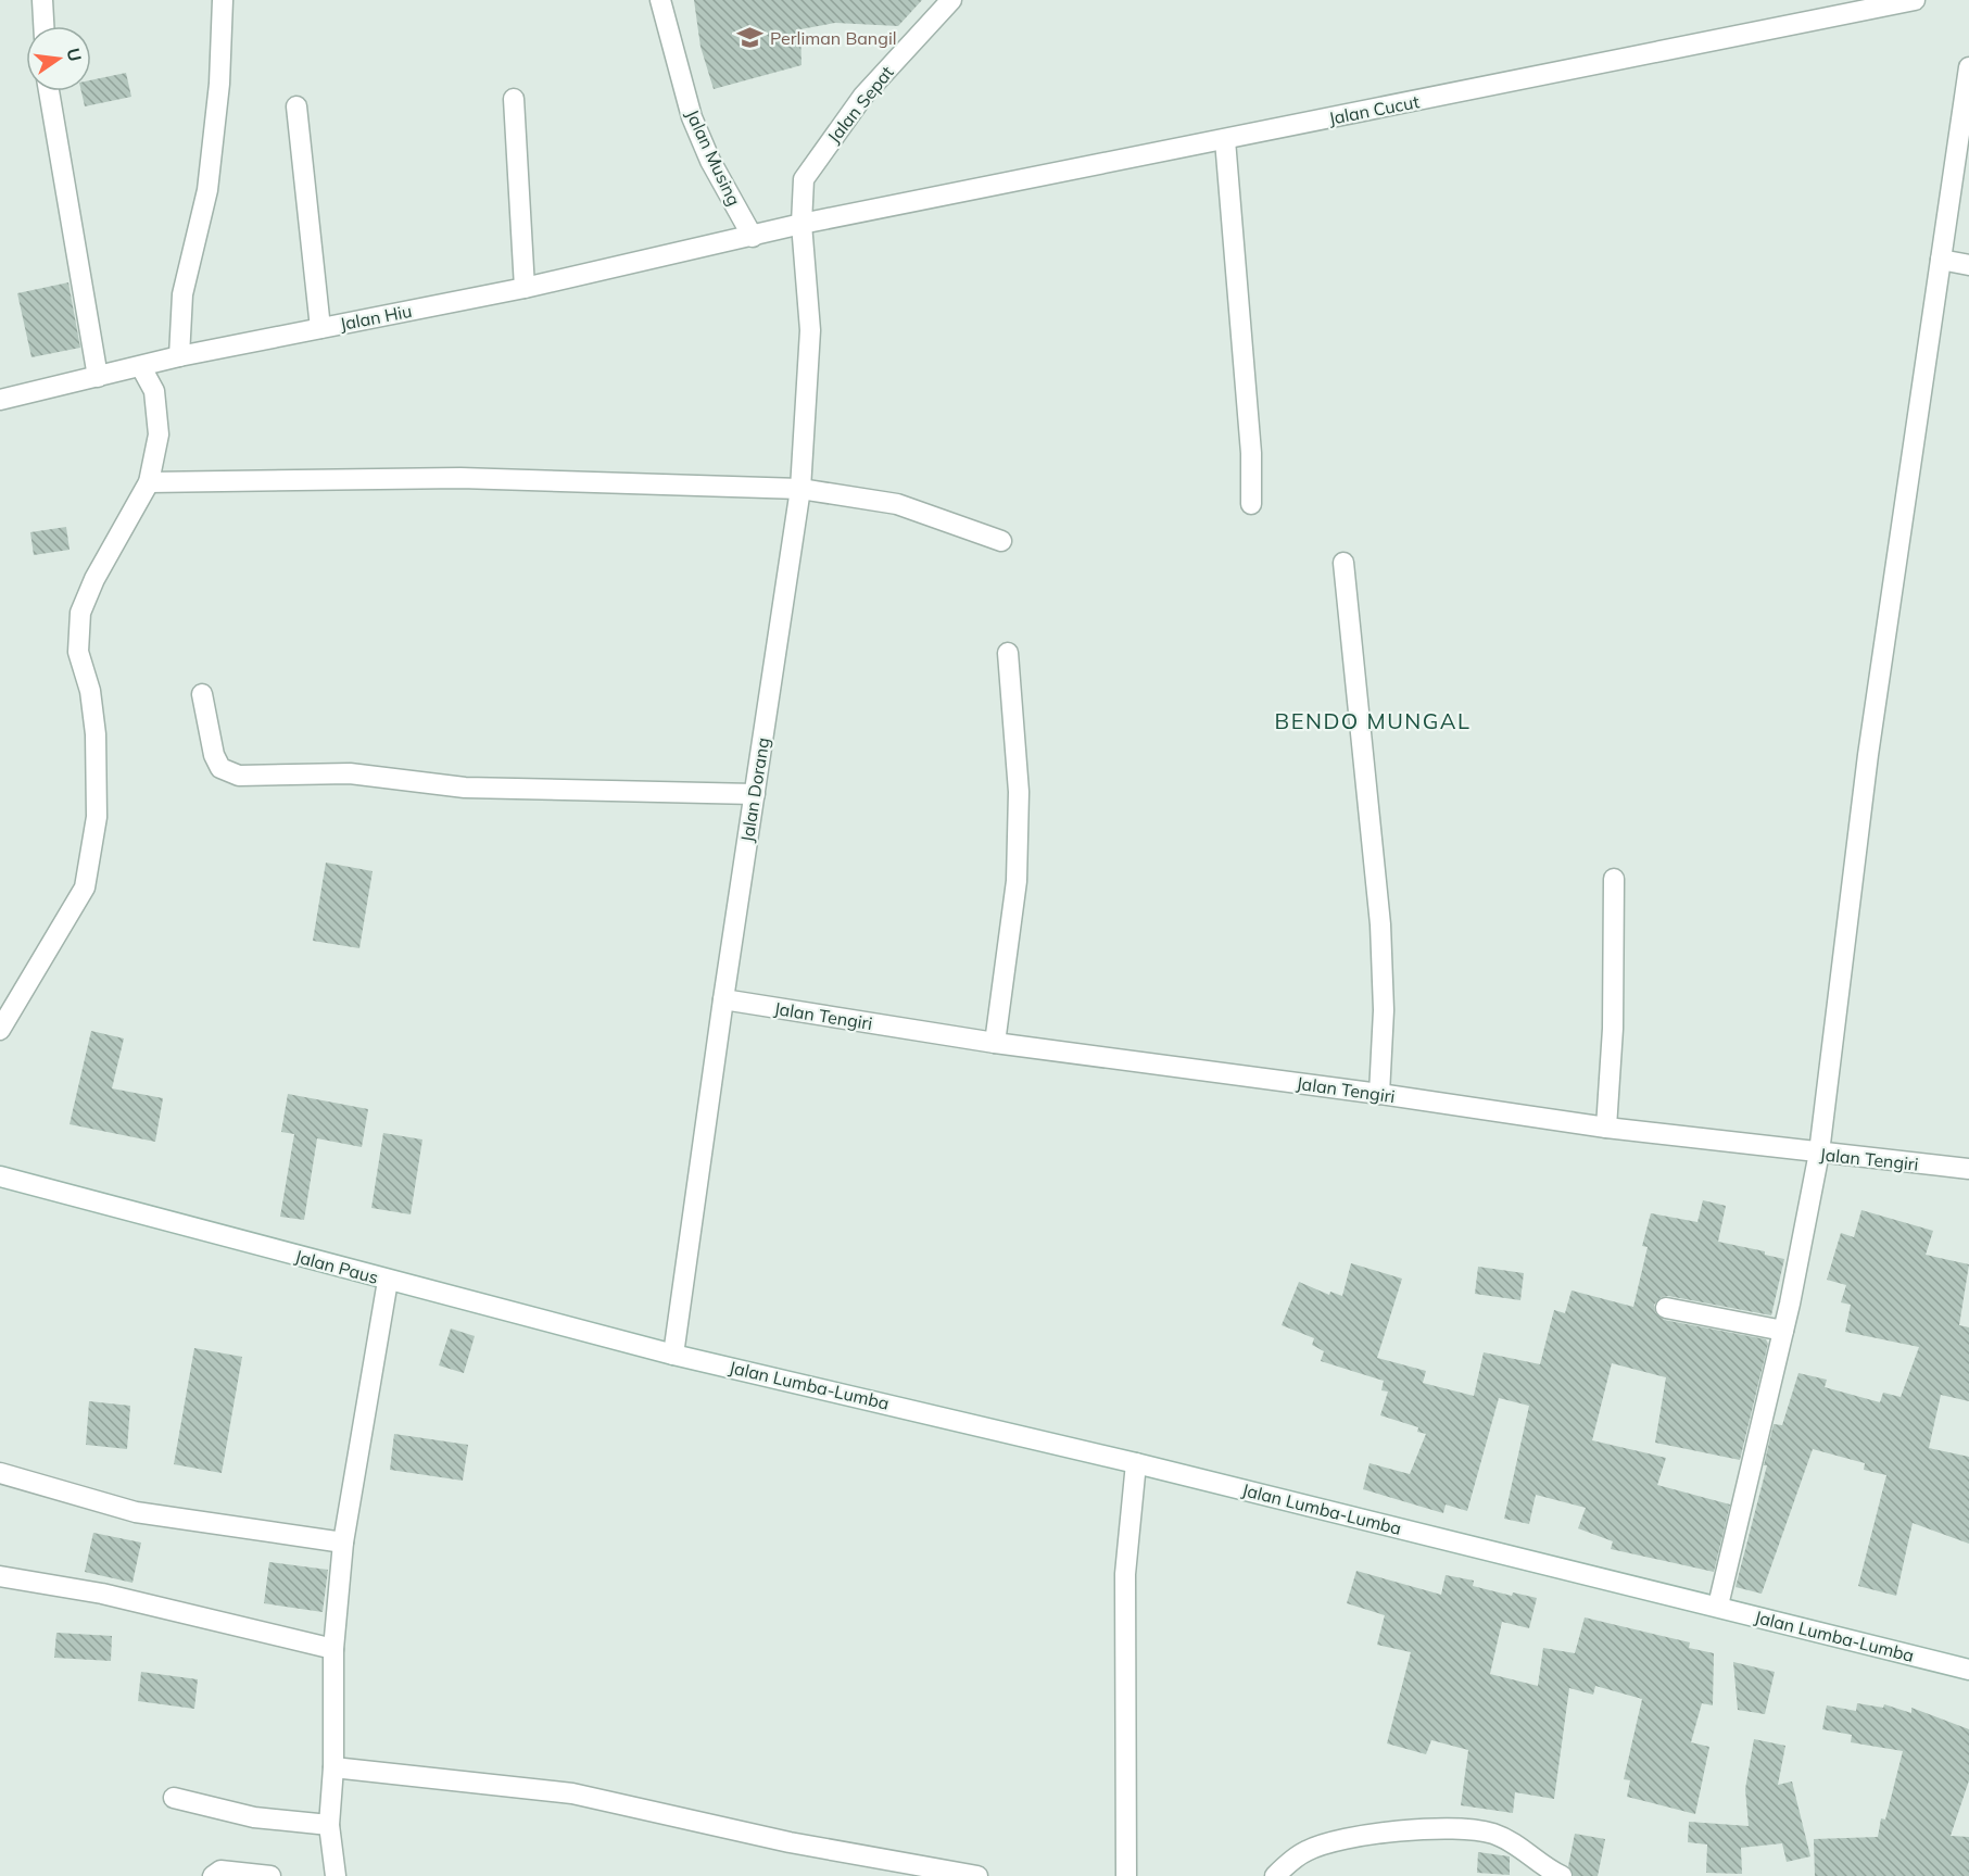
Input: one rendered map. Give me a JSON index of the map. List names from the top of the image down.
{
  "streets": {
    "street": [
      "Jalan Sepat",
      "Jalan Cucut",
      "Jalan Musing",
      "Jalan Hiu",
      "Jalan Dorang",
      "Jalan Tengiri",
      "Jalan Paus",
      "Jalan Lumba-Lumba"
    ]
  },
  "crossings": [
    ["Jalan Sepat", "Jalan Cucut"],
    ["Jalan Sepat", "Jalan Hiu"],
    ["Jalan Sepat", "Jalan Dorang"],
    ["Jalan Cucut", "Jalan Hiu"],
    ["Jalan Cucut", "Jalan Dorang"],
    ["Jalan Musing", "Jalan Hiu"],
    ["Jalan Hiu", "Jalan Dorang"],
    ["Jalan Dorang", "Jalan Tengiri"],
    ["Jalan Dorang", "Jalan Paus"],
    ["Jalan Dorang", "Jalan Lumba-Lumba"],
    ["Jalan Paus", "Jalan Lumba-Lumba"]
  ],
  "districts": ["BENDO MUNGAL"],
  "places": {
    "school or university": ["Perliman Bangil"]
  },
  "north": "right"
}
